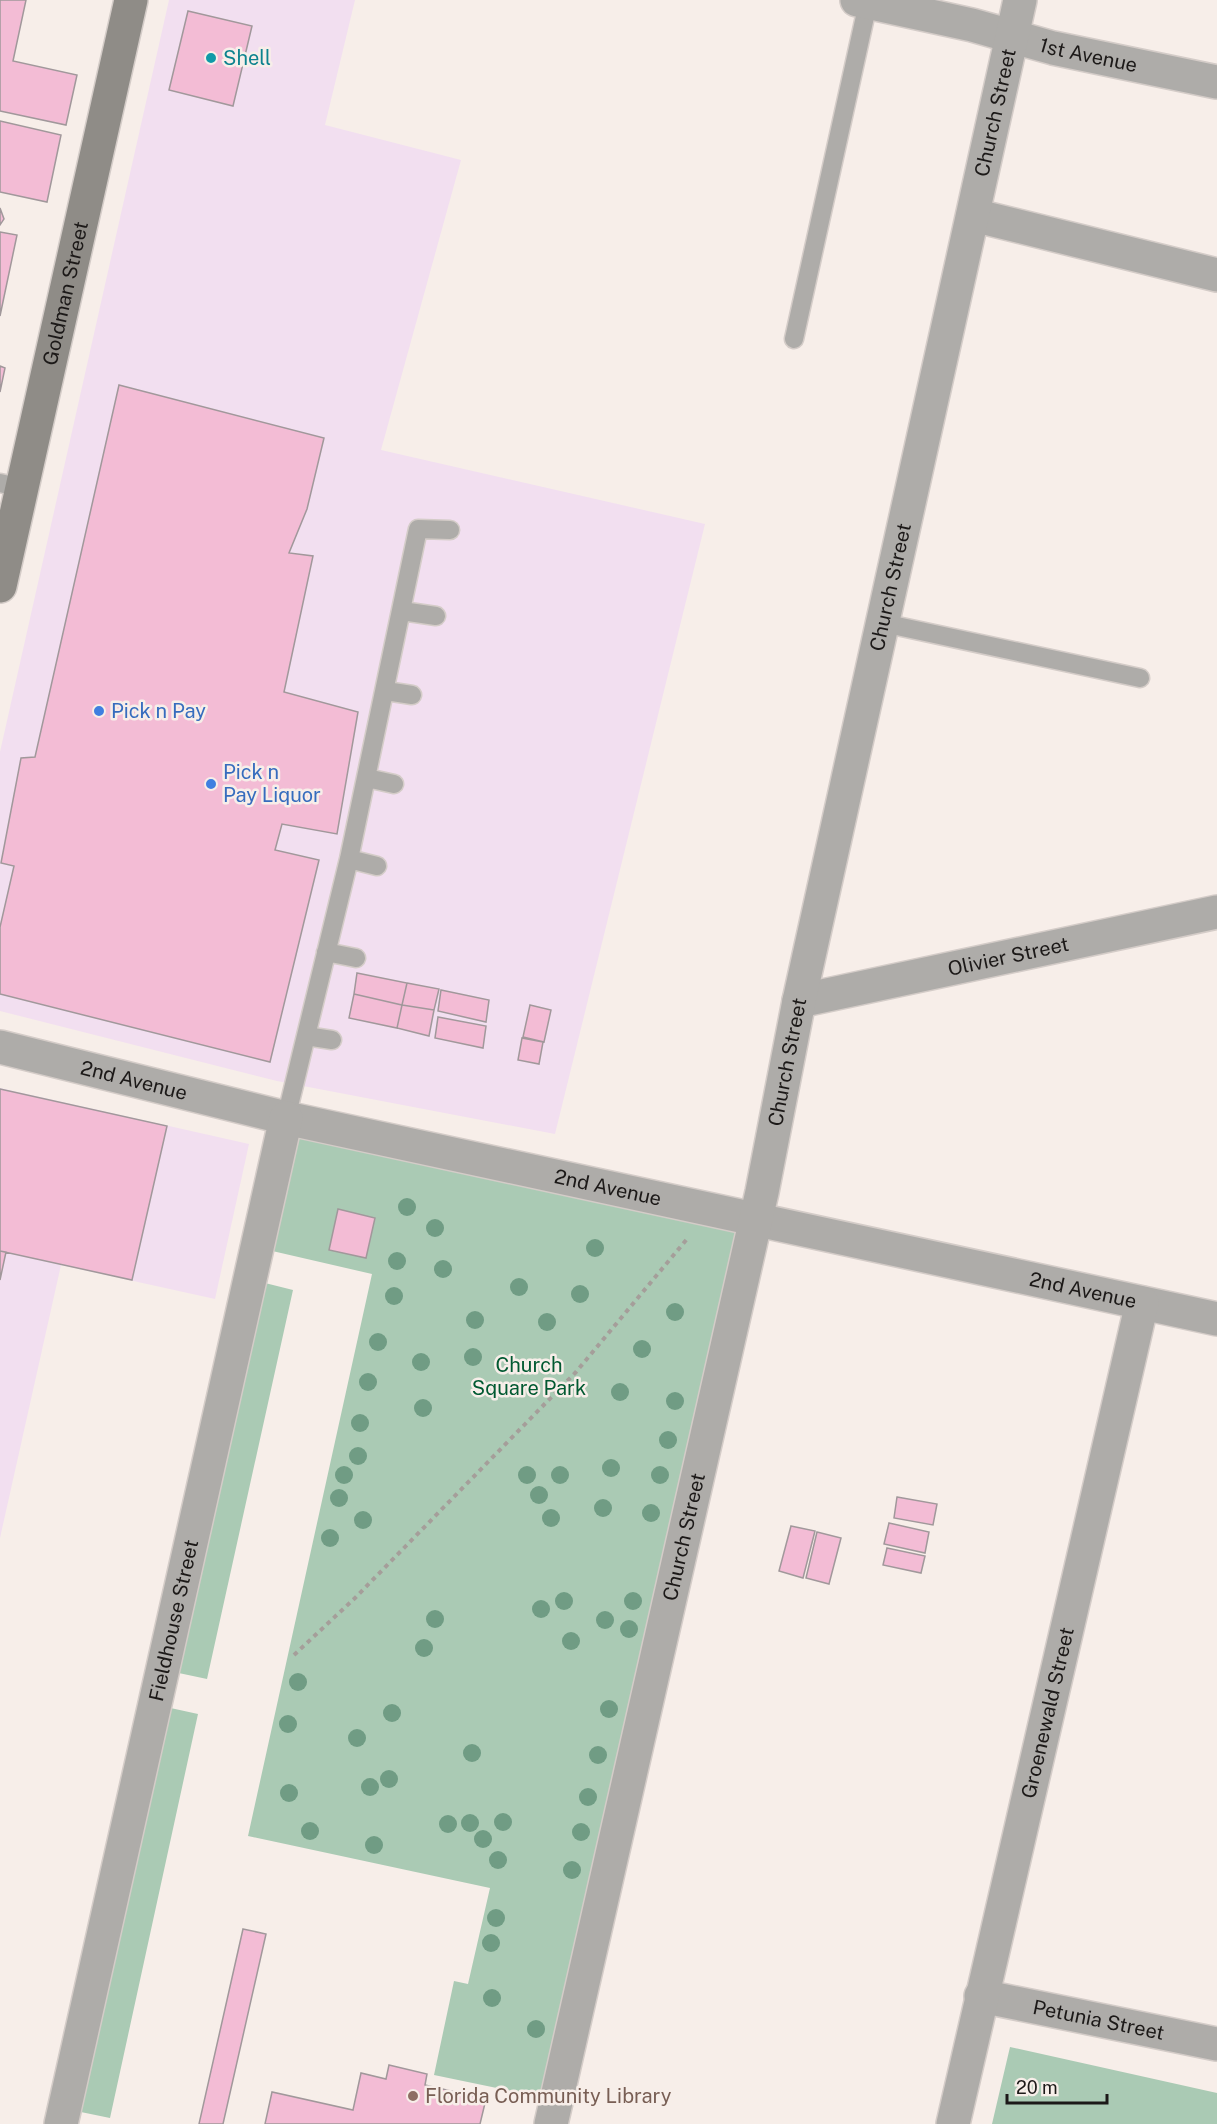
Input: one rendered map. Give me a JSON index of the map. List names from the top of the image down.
{
  "streets": {
    "street": [
      "1st Avenue",
      "Church Street",
      "Goldman Street",
      "Olivier Street",
      "2nd Avenue",
      "Fieldhouse Street",
      "Groenewald Street",
      "Petunia Street"
    ]
  },
  "crossings": [
    ["1st Avenue", "Church Street"],
    ["Church Street", "Olivier Street"],
    ["Church Street", "2nd Avenue"],
    ["2nd Avenue", "Fieldhouse Street"],
    ["2nd Avenue", "Groenewald Street"],
    ["Groenewald Street", "Petunia Street"]
  ],
  "parks": ["Church Square Park"],
  "places": [
    "Shell",
    "Pick n Pay",
    "Pick n Pay Liquor",
    "Florida Community Library"
  ],
  "scale_bar": "20 m"
}
